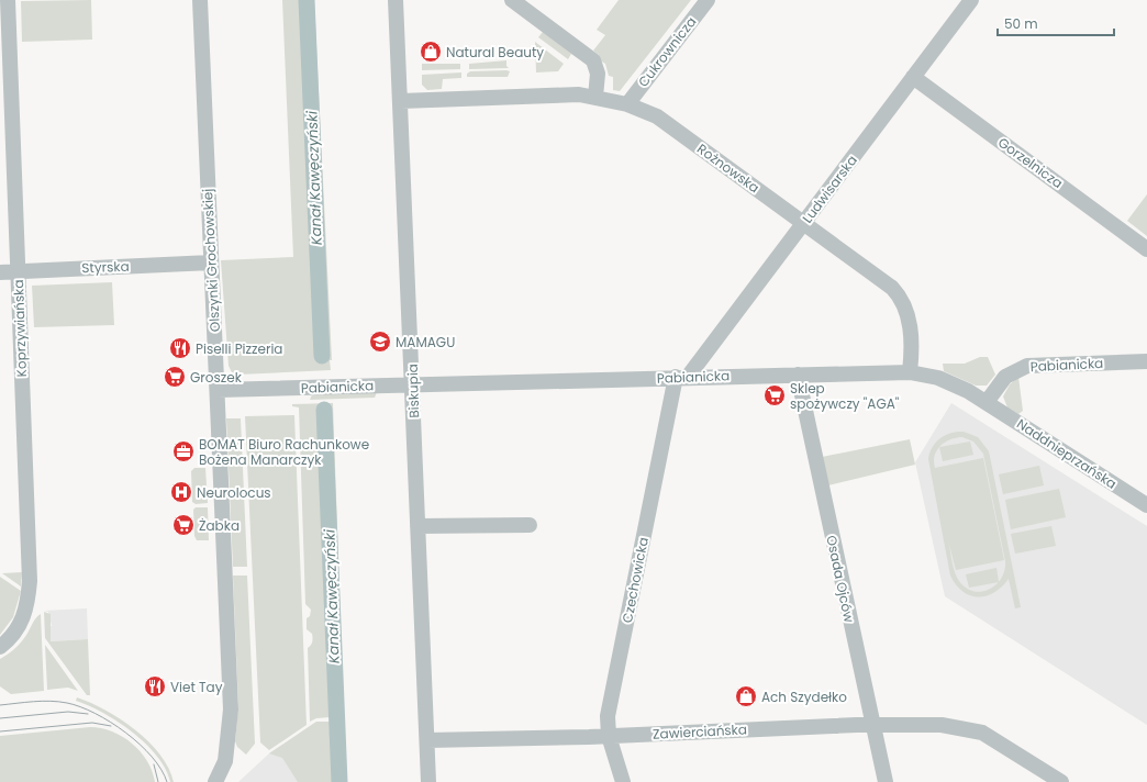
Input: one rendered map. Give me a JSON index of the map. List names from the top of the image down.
{
  "streets": {
    "street": [
      "Cukrownicza",
      "Gorzelnicza",
      "Rożnowska",
      "Ludwisarska",
      "Olszynki Grochowskiej",
      "Styrska",
      "Koprzywiańska",
      "Pabianicka",
      "Biskupia",
      "Naddnieprzańska",
      "Osada Ojców",
      "Czechowicka",
      "Zawierciańska"
    ]
  },
  "crossings": [
    ["Cukrownicza", "Rożnowska"],
    ["Gorzelnicza", "Ludwisarska"],
    ["Rożnowska", "Ludwisarska"],
    ["Rożnowska", "Pabianicka"],
    ["Rożnowska", "Biskupia"],
    ["Ludwisarska", "Pabianicka"],
    ["Ludwisarska", "Czechowicka"],
    ["Olszynki Grochowskiej", "Styrska"],
    ["Olszynki Grochowskiej", "Pabianicka"],
    ["Styrska", "Koprzywiańska"],
    ["Pabianicka", "Biskupia"],
    ["Pabianicka", "Naddnieprzańska"],
    ["Pabianicka", "Osada Ojców"],
    ["Pabianicka", "Czechowicka"],
    ["Biskupia", "Zawierciańska"],
    ["Osada Ojców", "Zawierciańska"],
    ["Czechowicka", "Zawierciańska"]
  ],
  "water": ["Kanał Kawęczyński"],
  "places": {
    "shop": ["Natural Beauty", "Ach Szydełko"],
    "school or university": ["MAMAGU"],
    "restaurant": ["Piselli Pizzeria", "Viet Tay"],
    "supermarket": ["Groszek", "Sklep spożywczy \"AGA\"", "Żabka"],
    "office": ["BOMAT Biuro Rachunkowe Bożena Manarczyk"],
    "hospital": ["Neurolocus"]
  },
  "scale_bar": "50 m"
}
